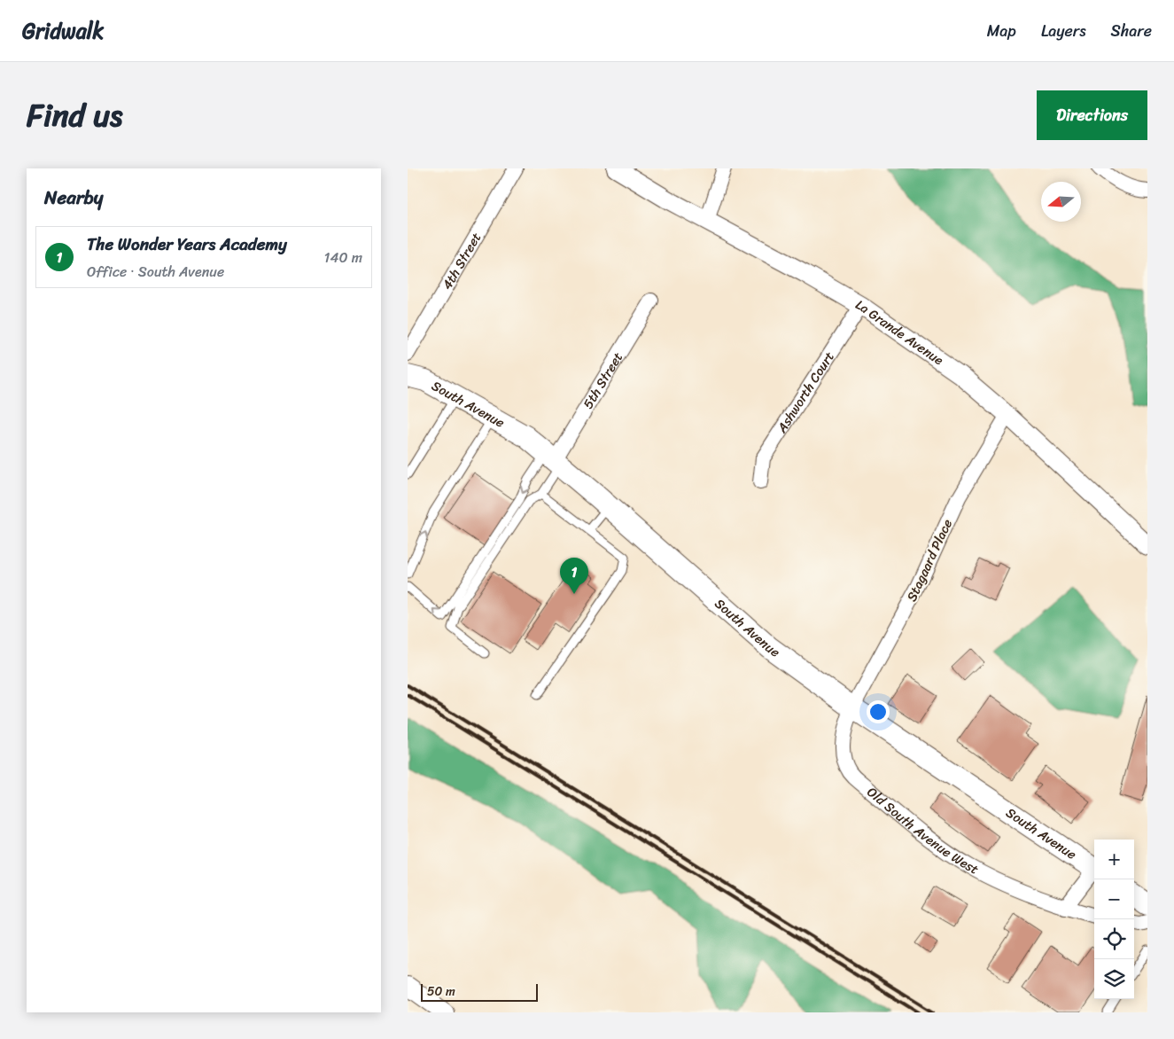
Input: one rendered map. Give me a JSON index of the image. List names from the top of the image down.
{
  "streets": {
    "main road": ["South Avenue"],
    "street": [
      "4th Street",
      "La Grande Avenue",
      "5th Street",
      "Ashworth Court",
      "Stagaard Place",
      "Old South Avenue West"
    ]
  },
  "crossings": [
    ["La Grande Avenue", "Ashworth Court"],
    ["La Grande Avenue", "Stagaard Place"],
    ["5th Street", "South Avenue"],
    ["South Avenue", "Stagaard Place"],
    ["South Avenue", "Old South Avenue West"],
    ["Stagaard Place", "Old South Avenue West"]
  ],
  "scale_bar": "50 m",
  "north": "left",
  "page": {
    "header": "Gridwalk",
    "nav": ["Map", "Layers", "Share"],
    "title": "Find us",
    "buttons": "Directions",
    "heading": "Nearby",
    "list": [
      {
        "mark": "1",
        "name": "The Wonder Years Academy",
        "note": "Office · South Avenue",
        "value": "140 m"
      }
    ],
    "pins": "1",
    "map_buttons": ["+", "−"],
    "scale": "50 m"
  }
}
